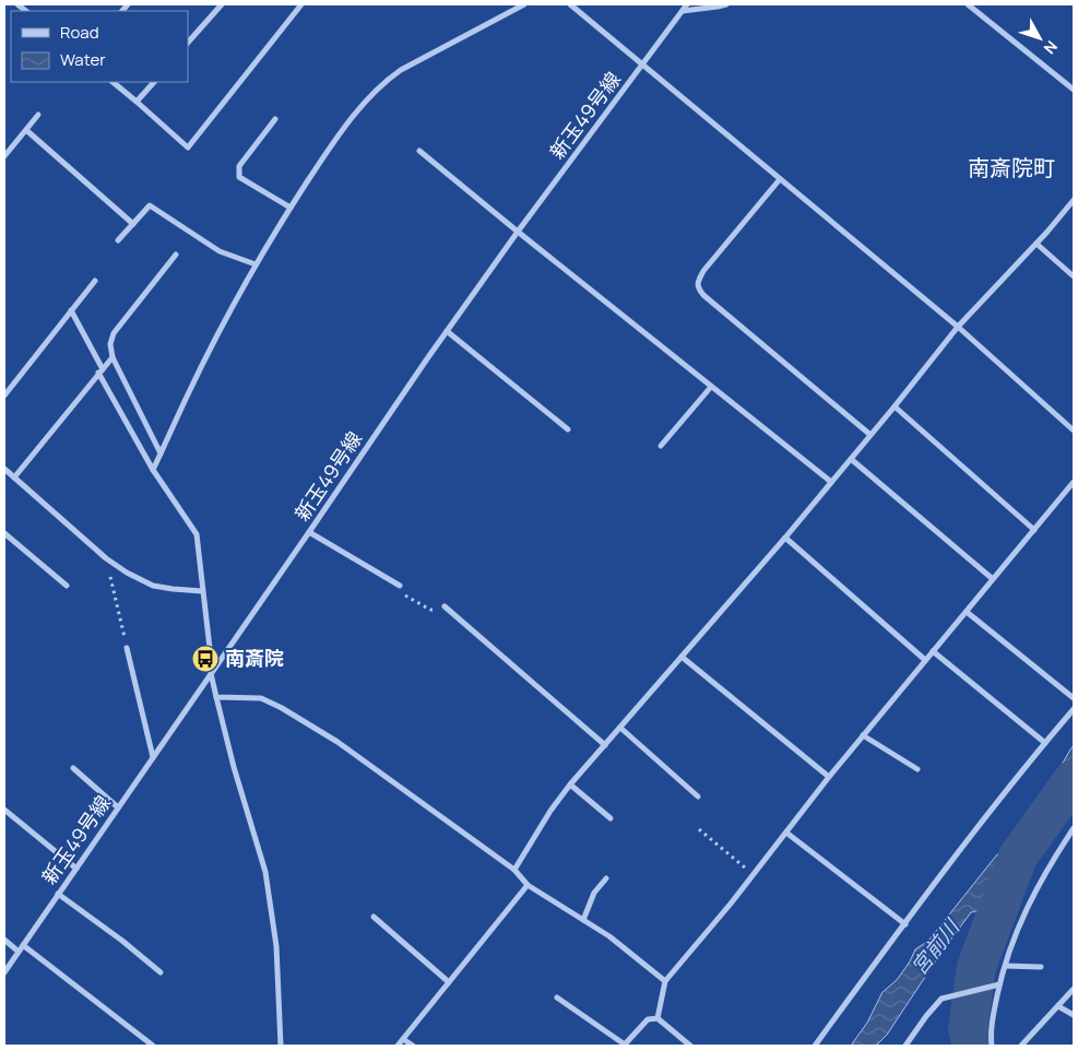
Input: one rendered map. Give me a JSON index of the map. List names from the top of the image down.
{
  "streets": {
    "street": ["新玉49号線"]
  },
  "districts": ["南斎院町"],
  "water": ["宮前川"],
  "places": {
    "bus stop": ["南斎院"]
  },
  "legend": ["Road", "Water"],
  "north": "bottom right"
}
